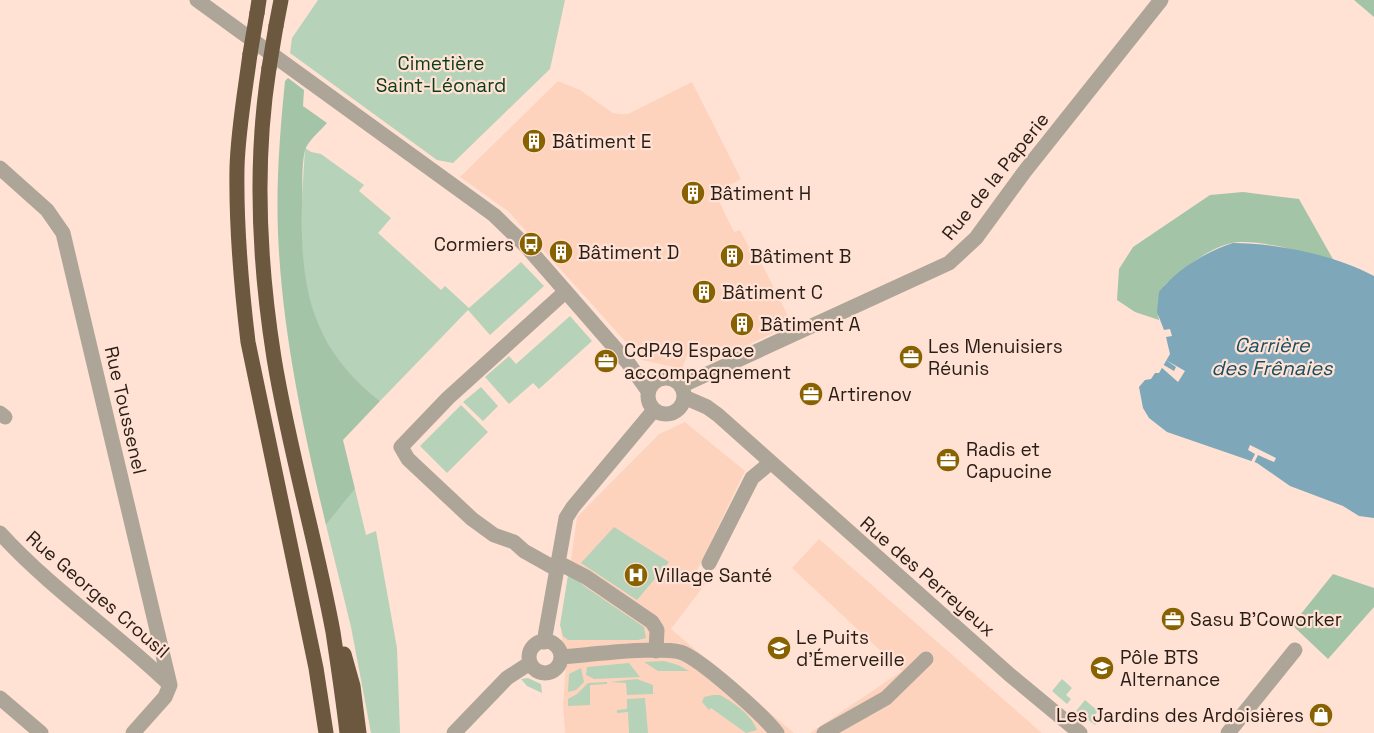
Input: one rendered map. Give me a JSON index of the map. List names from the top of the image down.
{
  "streets": {
    "street": [
      "Rue de la Paperie",
      "Rue Toussenel",
      "Rue des Perreyeux",
      "Rue Georges Crousil"
    ]
  },
  "crossings": [
    ["Rue de la Paperie", "Rue des Perreyeux"],
    ["Rue Toussenel", "Rue Georges Crousil"]
  ],
  "water": ["Carrière des Frênaies"],
  "parks": ["Cimetière Saint-Léonard"],
  "places": {
    "building": [
      "Bâtiment E",
      "Bâtiment H",
      "Bâtiment D",
      "Bâtiment B",
      "Bâtiment C",
      "Bâtiment A"
    ],
    "bus stop": ["Cormiers"],
    "office": [
      "Les Menuisiers Réunis",
      "CdP49 Espace accompagnement",
      "Artirenov",
      "Radis et Capucine",
      "Sasu B’Coworker"
    ],
    "hospital": ["Village Santé"],
    "school or university": ["Le Puits d'Émerveille", "Pôle BTS Alternance"],
    "shop": ["Les Jardins des Ardoisières"]
  }
}
